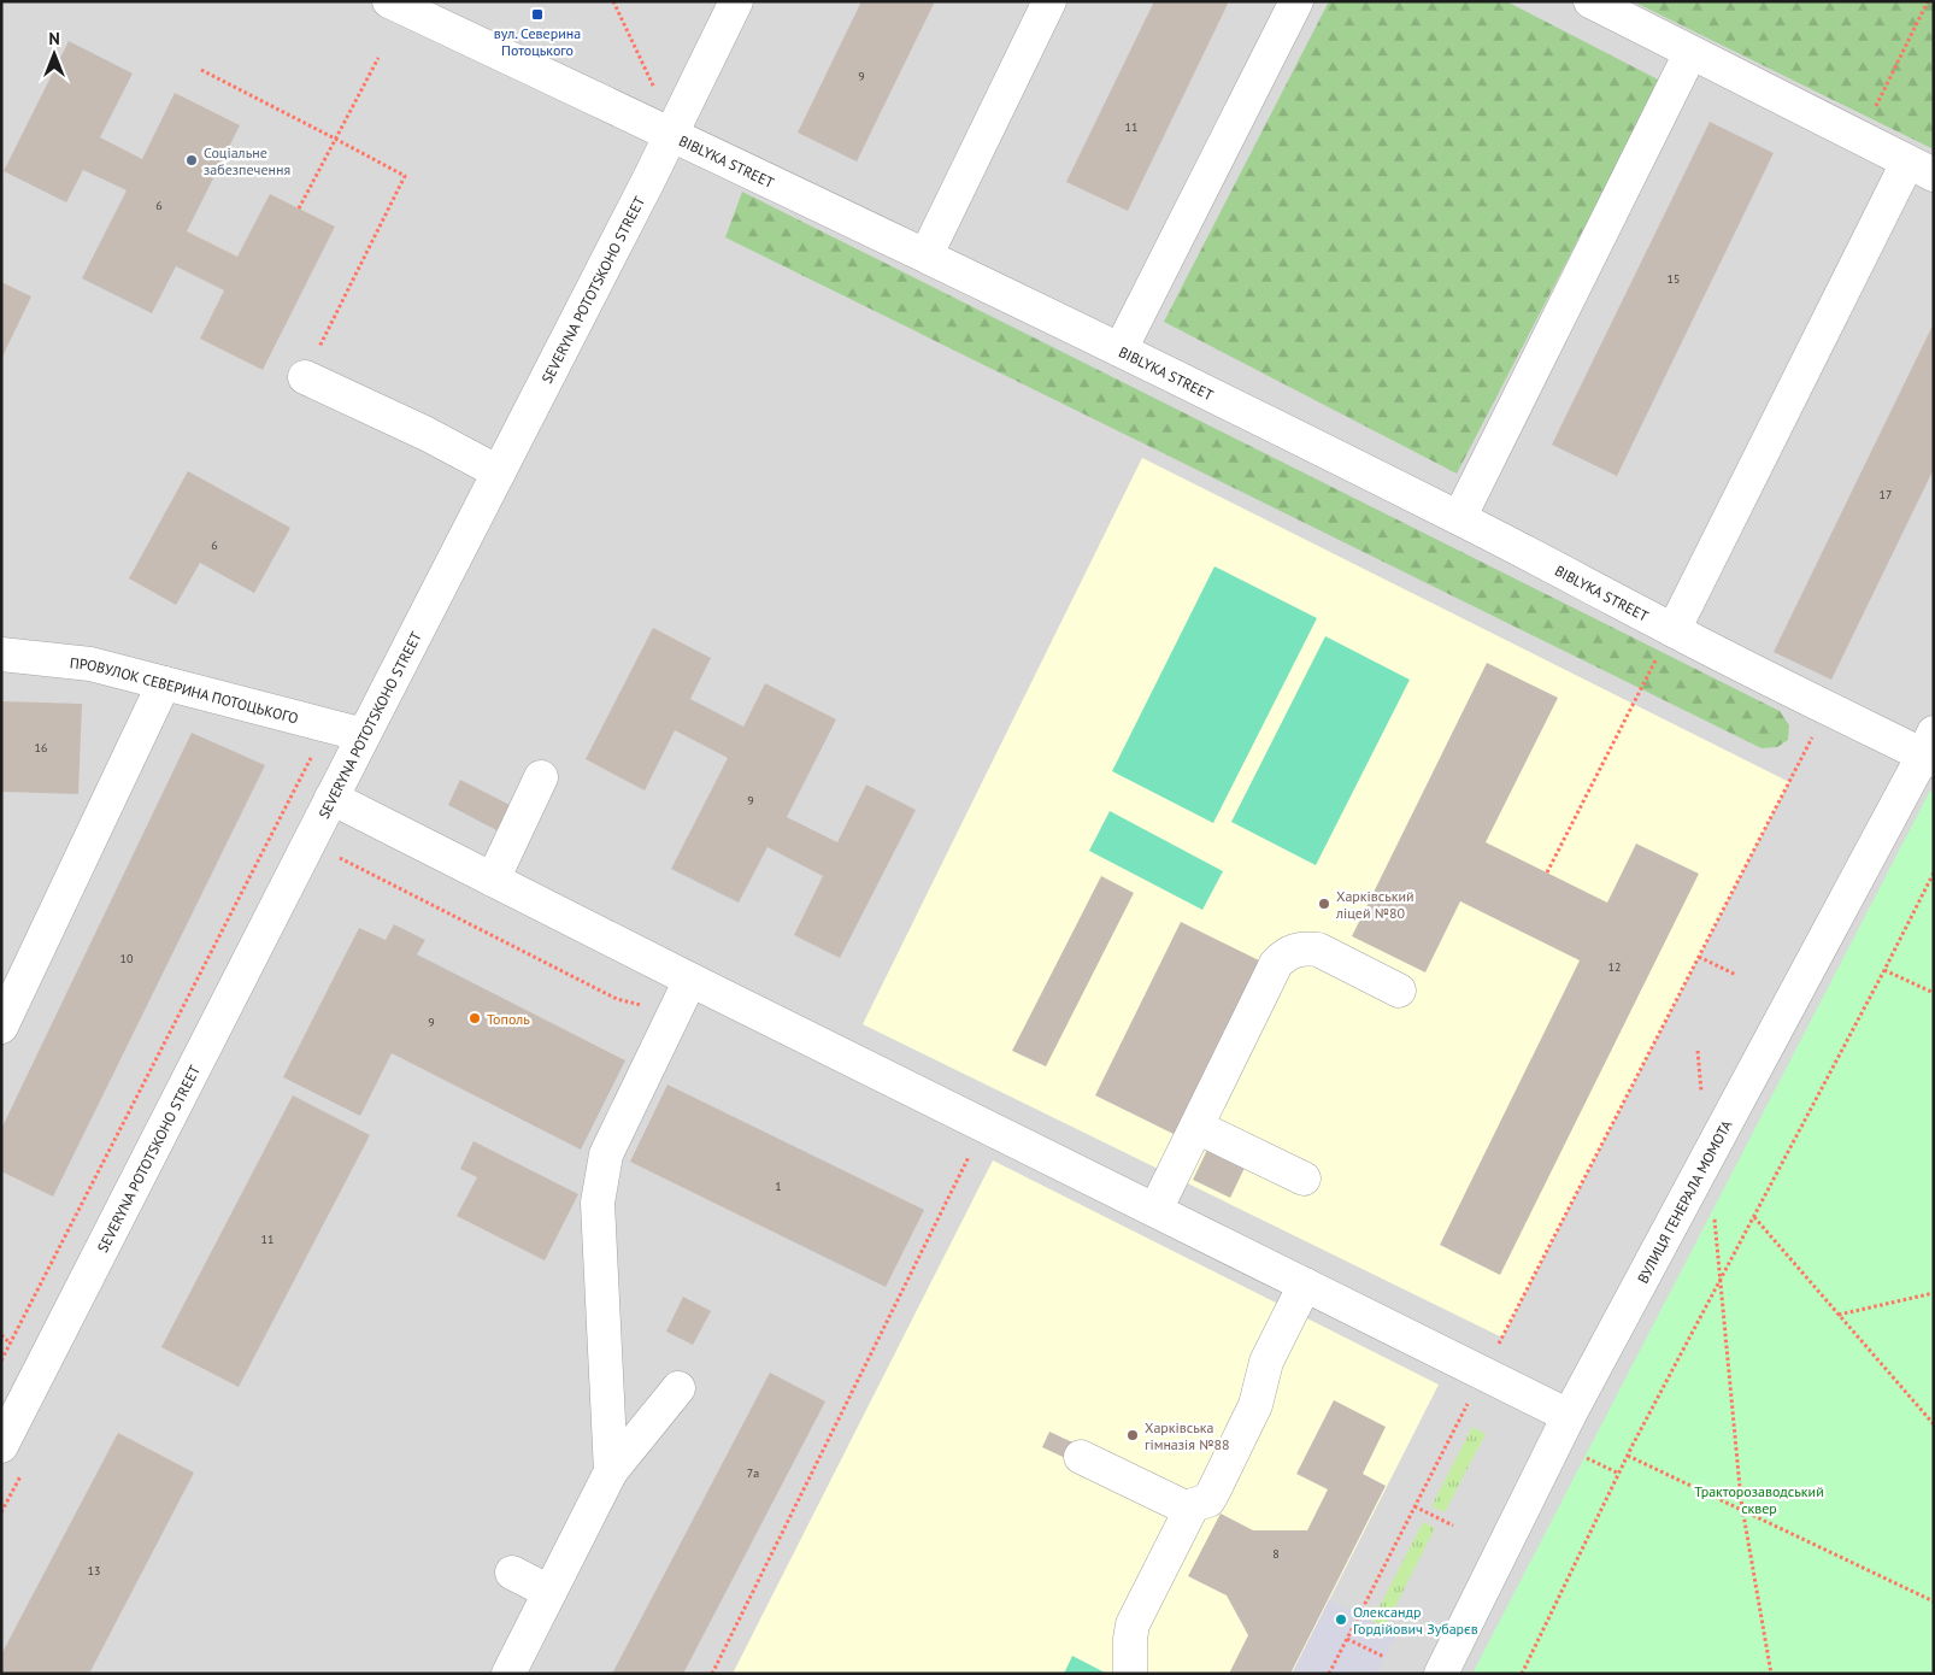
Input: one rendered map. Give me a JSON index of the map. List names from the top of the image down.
{
  "streets": {
    "street": [
      "BIBLYKA STREET",
      "SEVERYNA POTOTSKOHO STREET",
      "ПРОВУЛОК СЕВЕРИНА ПОТОЦЬКОГО",
      "ВУЛИЦЯ ГЕНЕРАЛА МОМОТА"
    ]
  },
  "crossings": [
    ["BIBLYKA STREET", "SEVERYNA POTOTSKOHO STREET"],
    ["BIBLYKA STREET", "ВУЛИЦЯ ГЕНЕРАЛА МОМОТА"],
    ["SEVERYNA POTOTSKOHO STREET", "ПРОВУЛОК СЕВЕРИНА ПОТОЦЬКОГО"]
  ],
  "parks": ["Тракторозаводський сквер"],
  "places": {
    "transit": ["вул. Северина Потоцького"],
    "other": [
      "Соціальне забезпечення",
      "Харківський ліцей №80",
      "Тополь",
      "Харківська гімназія №88",
      "Олександр Гордійович Зубарєв"
    ]
  },
  "house_numbers": [
    "9",
    "11",
    "6",
    "15",
    "17",
    "6",
    "16",
    "9",
    "10",
    "12",
    "9",
    "1",
    "11",
    "7а",
    "8",
    "13"
  ],
  "north": "top"
}
